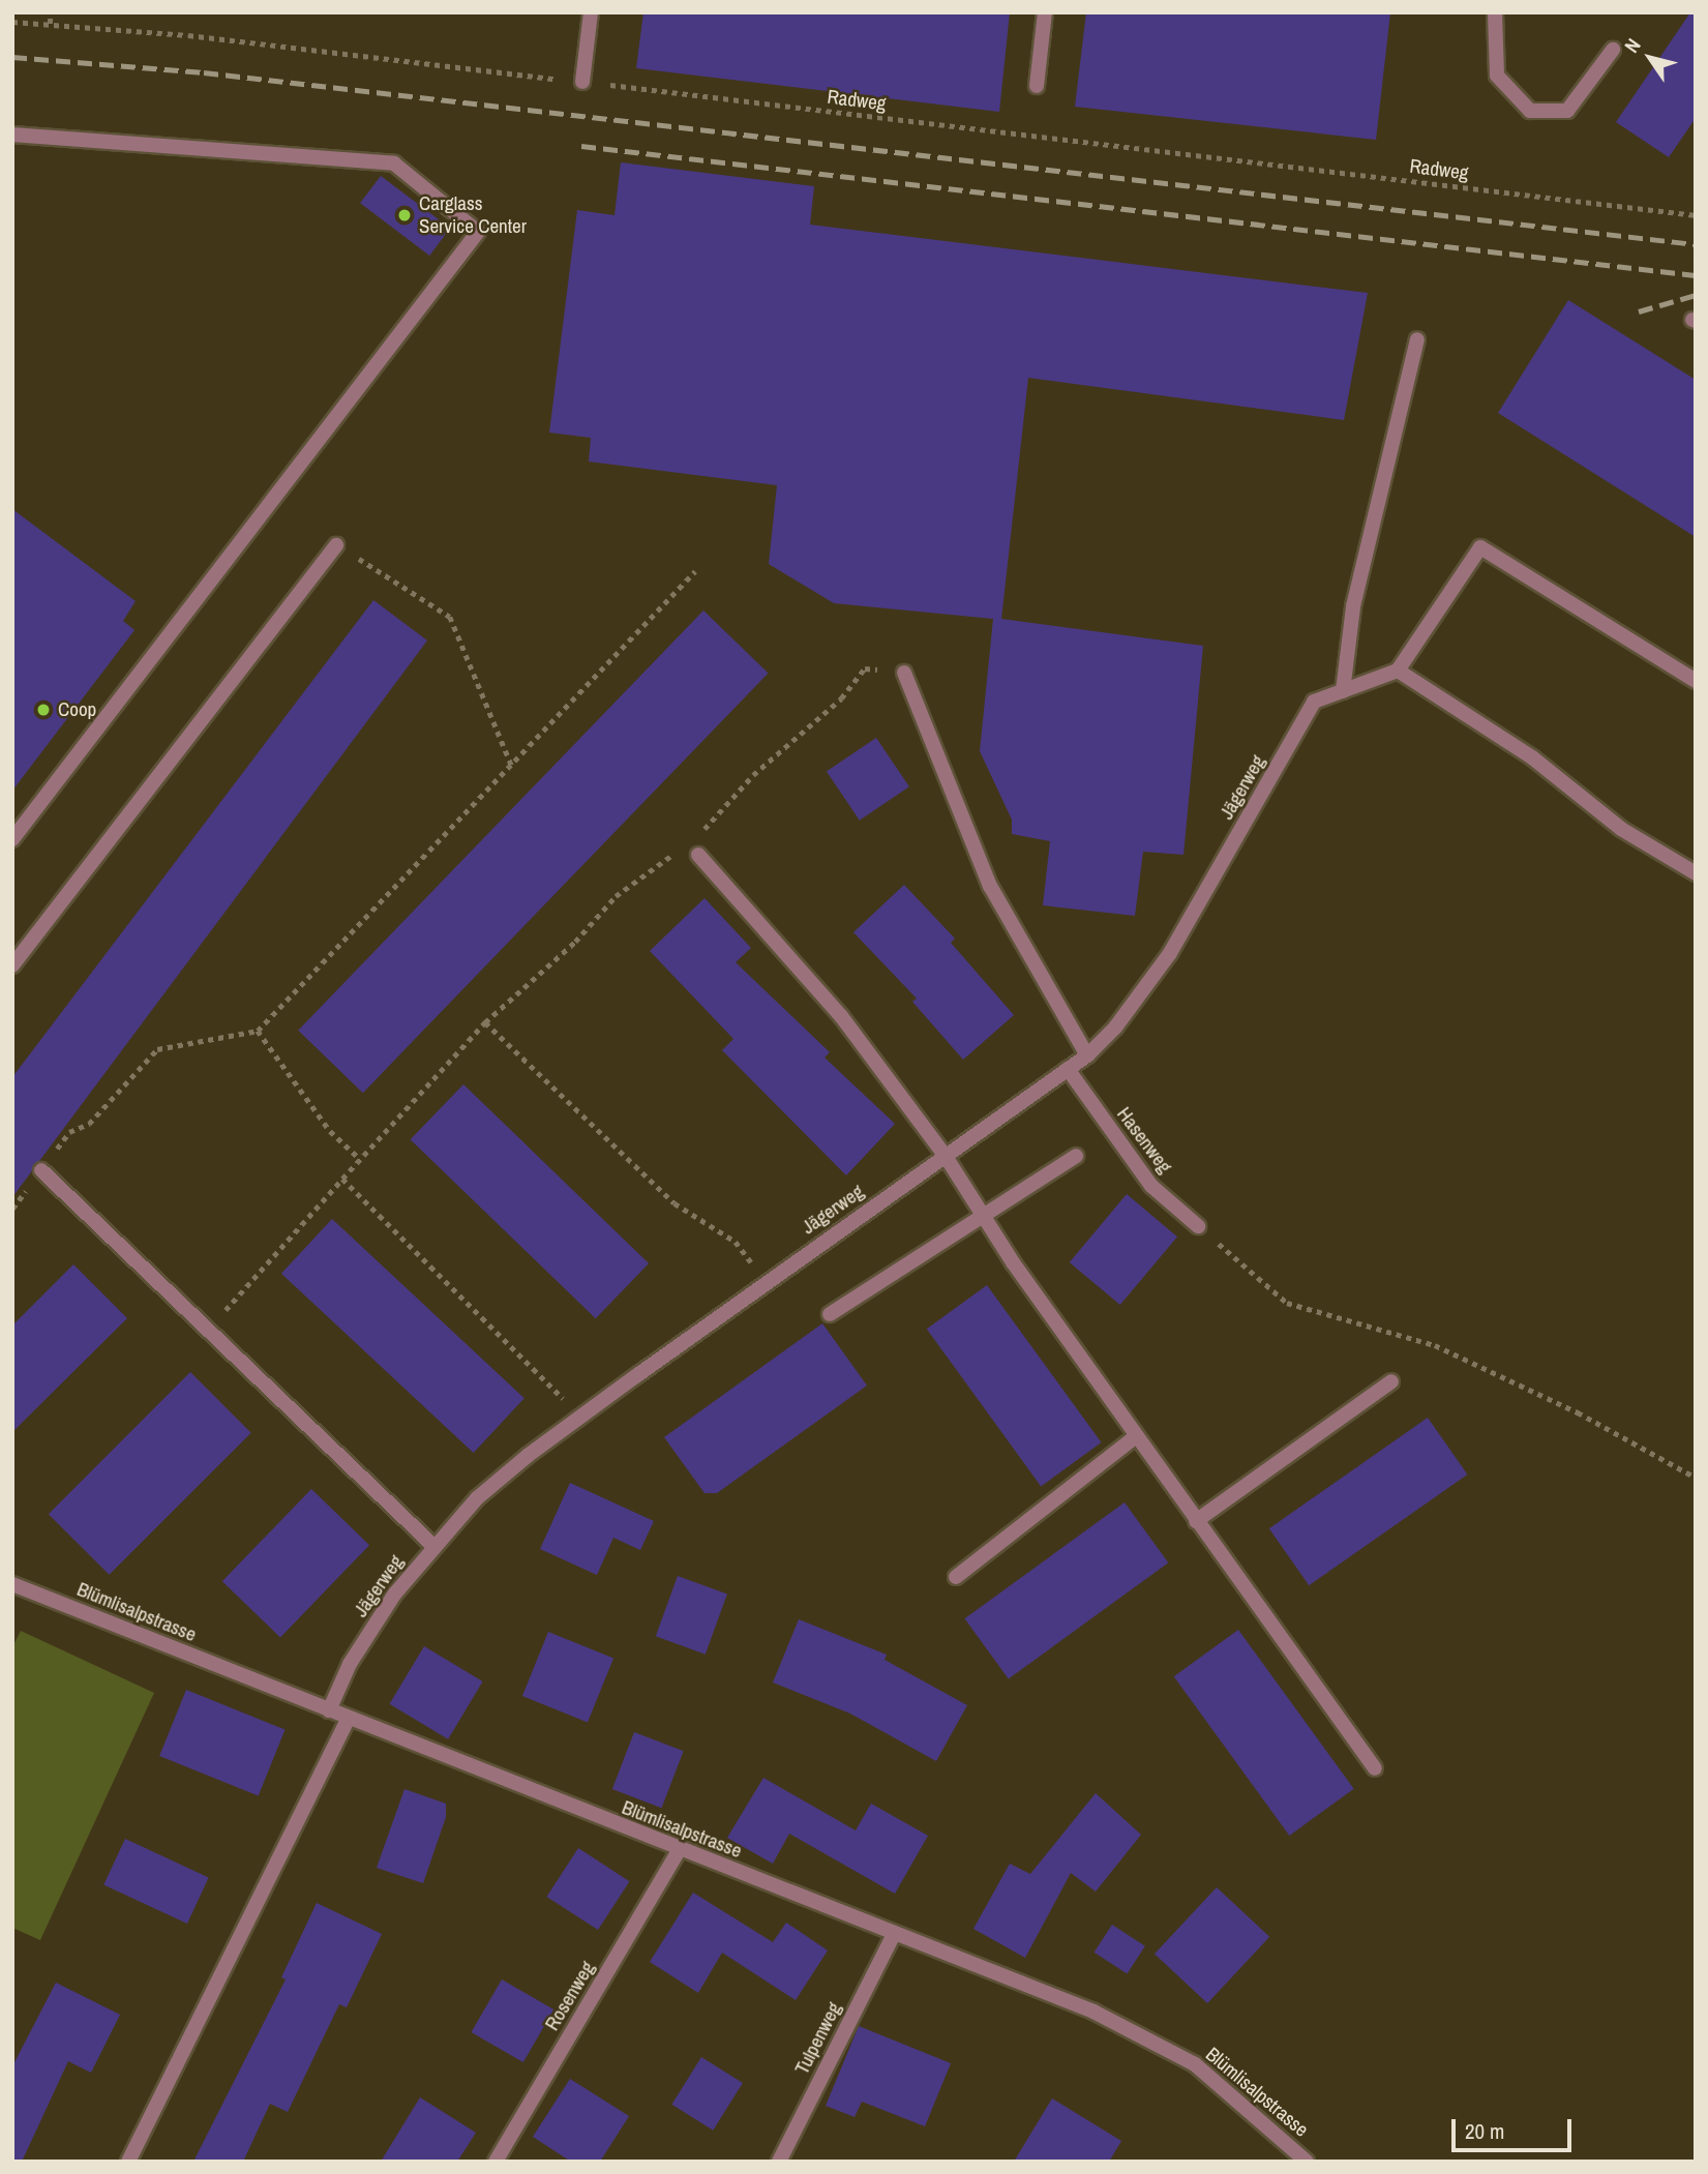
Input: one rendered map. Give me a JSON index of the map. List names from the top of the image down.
{
  "streets": {
    "street": [
      "Jägerweg",
      "Hasenweg",
      "Blümlisalpstrasse",
      "Rosenweg",
      "Tulpenweg"
    ],
    "path": ["Radweg"]
  },
  "crossings": [
    ["Jägerweg", "Hasenweg"],
    ["Jägerweg", "Blümlisalpstrasse"],
    ["Blümlisalpstrasse", "Rosenweg"],
    ["Blümlisalpstrasse", "Tulpenweg"]
  ],
  "places": ["Carglass Service Center", "Coop"],
  "scale_bar": "20 m",
  "north": "top left"
}
